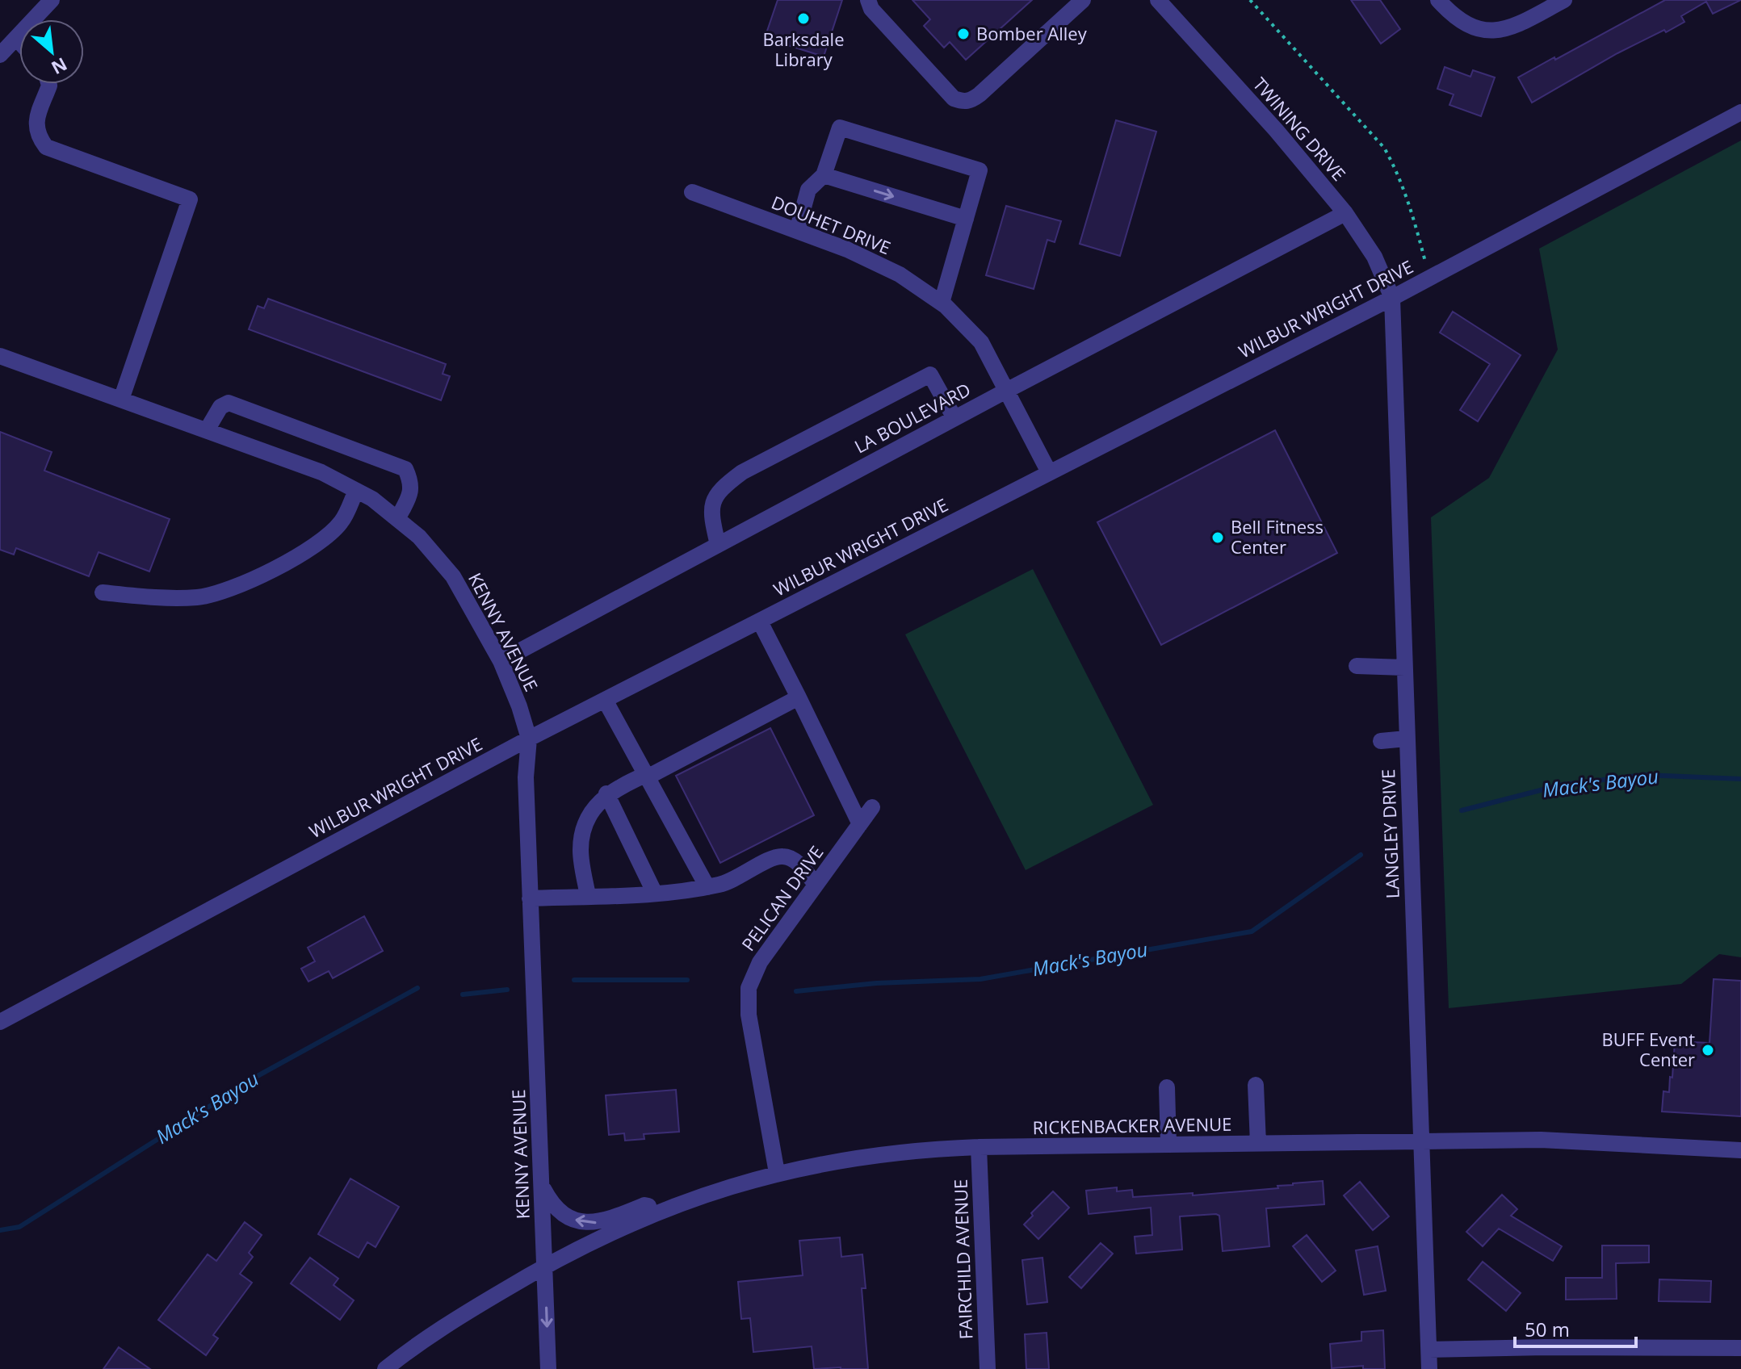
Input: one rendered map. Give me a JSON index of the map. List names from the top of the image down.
{
  "streets": {
    "street": [
      "TWINING DRIVE",
      "DOUHET DRIVE",
      "WILBUR WRIGHT DRIVE",
      "LA BOULEVARD",
      "KENNY AVENUE",
      "LANGLEY DRIVE",
      "PELICAN DRIVE",
      "RICKENBACKER AVENUE",
      "FAIRCHILD AVENUE"
    ]
  },
  "crossings": [
    ["TWINING DRIVE", "WILBUR WRIGHT DRIVE"],
    ["TWINING DRIVE", "LA BOULEVARD"],
    ["TWINING DRIVE", "LANGLEY DRIVE"],
    ["DOUHET DRIVE", "WILBUR WRIGHT DRIVE"],
    ["DOUHET DRIVE", "LA BOULEVARD"],
    ["WILBUR WRIGHT DRIVE", "KENNY AVENUE"],
    ["WILBUR WRIGHT DRIVE", "LANGLEY DRIVE"],
    ["LA BOULEVARD", "KENNY AVENUE"],
    ["KENNY AVENUE", "RICKENBACKER AVENUE"],
    ["LANGLEY DRIVE", "RICKENBACKER AVENUE"],
    ["PELICAN DRIVE", "RICKENBACKER AVENUE"],
    ["RICKENBACKER AVENUE", "FAIRCHILD AVENUE"]
  ],
  "water": ["Mack's Bayou"],
  "places": [
    "Barksdale Library",
    "Bomber Alley",
    "Bell Fitness Center",
    "BUFF Event Center"
  ],
  "scale_bar": "50 m",
  "north": "bottom right"
}
